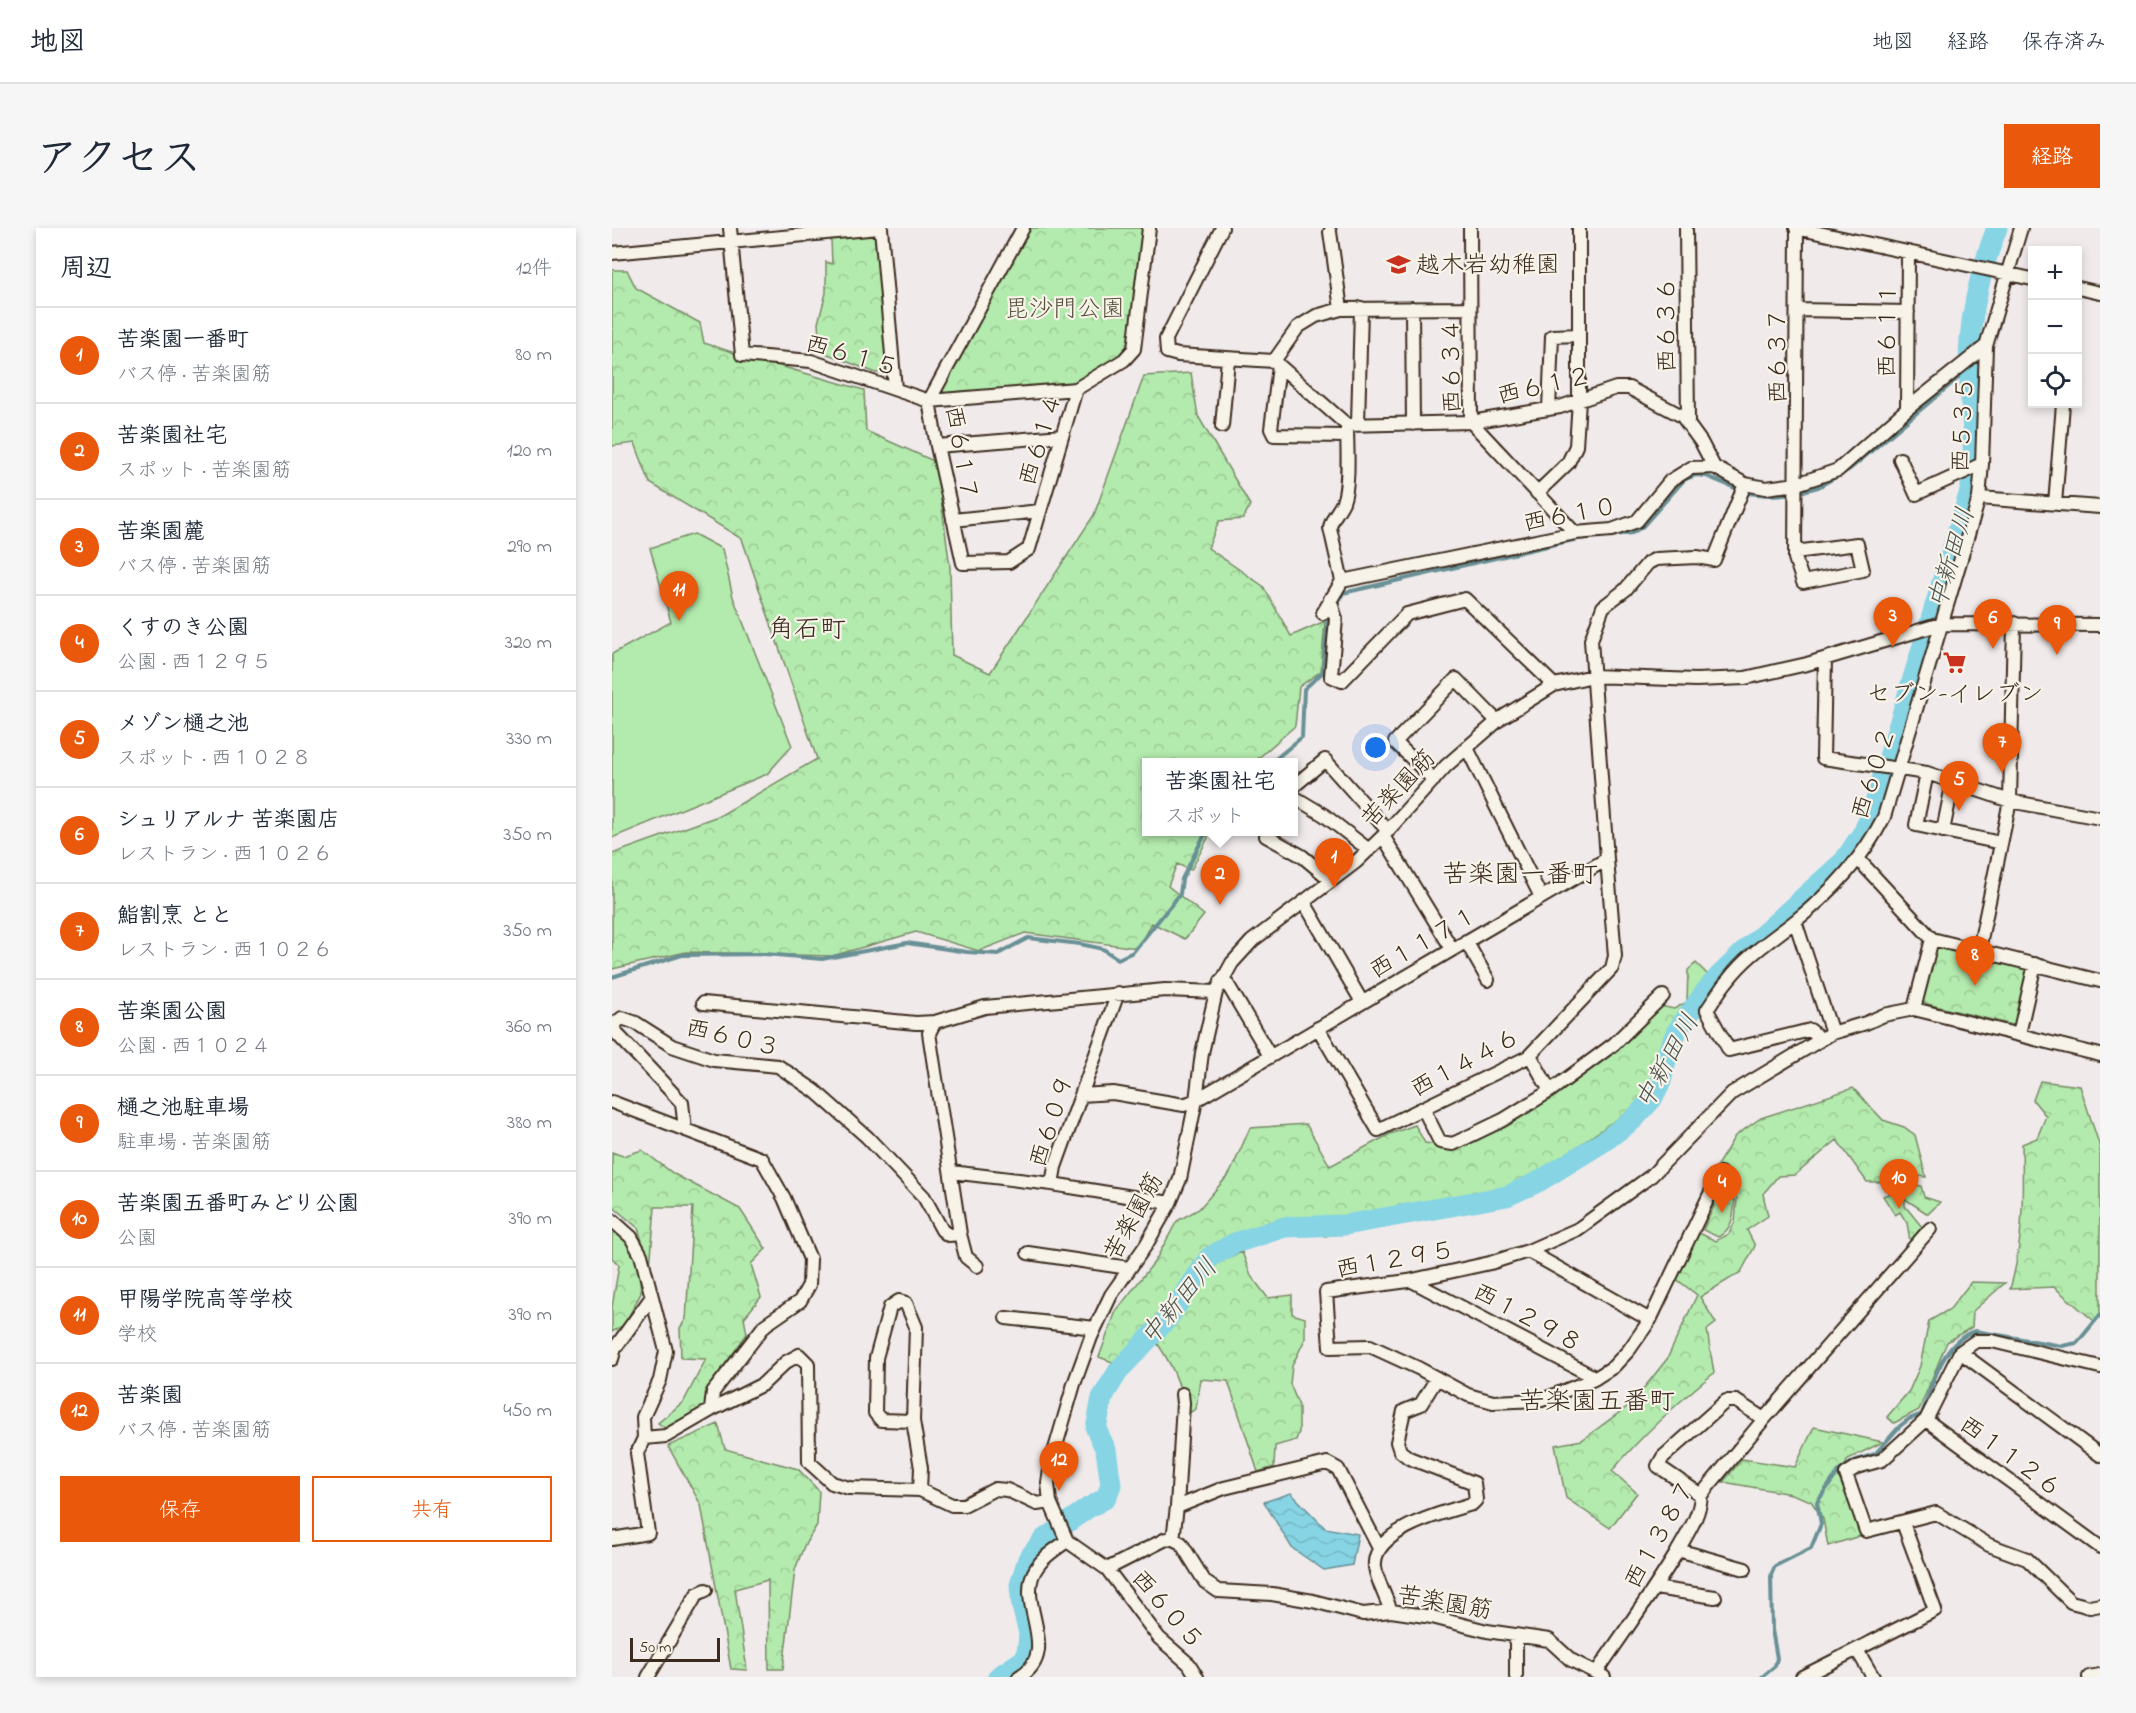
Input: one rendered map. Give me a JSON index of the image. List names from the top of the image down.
{
  "streets": {
    "street": [
      "西６３６",
      "西６１１",
      "西６１５",
      "西６３７",
      "西６３４",
      "西６１２",
      "西５３５",
      "西６１４",
      "西６１７",
      "西６１０",
      "西６０２",
      "苦楽園筋",
      "西１１７１",
      "西６０３",
      "西１４４６",
      "西６０９",
      "西１２９５",
      "西１２９８",
      "西１１２６",
      "西１３８７",
      "西６０５"
    ]
  },
  "crossings": [
    ["西６３６", "西６１２"],
    ["西６１５", "西６１４"],
    ["西６１５", "西６１７"],
    ["西６３４", "西６１２"],
    ["西６３４", "西６１０"],
    ["西６１２", "西６１０"],
    ["西５３５", "西６０２"],
    ["西５３５", "苦楽園筋"],
    ["西６１４", "西６１７"],
    ["西６０２", "苦楽園筋"],
    ["西６０２", "西１２９５"],
    ["苦楽園筋", "西１１７１"],
    ["苦楽園筋", "西６０９"],
    ["苦楽園筋", "西１３８７"],
    ["西１１７１", "西１４４６"],
    ["西１２９５", "西１２９８"]
  ],
  "districts": ["角石町", "苦楽園一番町", "苦楽園五番町"],
  "water": ["中新田川"],
  "parks": ["毘沙門公園"],
  "places": {
    "school or university": ["越木岩幼稚園"],
    "supermarket": ["セブン-イレブン"]
  },
  "scale_bar": "50 m",
  "page": {
    "header": "地図",
    "nav": ["地図", "経路", "保存済み"],
    "title": "アクセス",
    "buttons": [
      "経路",
      ["保存", "共有"]
    ],
    "heading": ["周辺", "12件"],
    "map_buttons": ["+", "−"],
    "list": [
      {
        "mark": "1",
        "name": "苦楽園一番町",
        "note": "バス停 · 苦楽園筋",
        "value": "80 m"
      },
      {
        "mark": "2",
        "name": "苦楽園社宅",
        "note": "スポット · 苦楽園筋",
        "value": "120 m"
      },
      {
        "mark": "3",
        "name": "苦楽園麓",
        "note": "バス停 · 苦楽園筋",
        "value": "290 m"
      },
      {
        "mark": "4",
        "name": "くすのき公園",
        "note": "公園 · 西１２９５",
        "value": "320 m"
      },
      {
        "mark": "5",
        "name": "メゾン樋之池",
        "note": "スポット · 西１０２８",
        "value": "330 m"
      },
      {
        "mark": "6",
        "name": "シュリアルナ 苦楽園店",
        "note": "レストラン · 西１０２６",
        "value": "350 m"
      },
      {
        "mark": "7",
        "name": "鮨割烹 とと",
        "note": "レストラン · 西１０２６",
        "value": "350 m"
      },
      {
        "mark": "8",
        "name": "苦楽園公園",
        "note": "公園 · 西１０２４",
        "value": "360 m"
      },
      {
        "mark": "9",
        "name": "樋之池駐車場",
        "note": "駐車場 · 苦楽園筋",
        "value": "380 m"
      },
      {
        "mark": "10",
        "name": "苦楽園五番町みどり公園",
        "note": "公園",
        "value": "390 m"
      },
      {
        "mark": "11",
        "name": "甲陽学院高等学校",
        "note": "学校",
        "value": "390 m"
      },
      {
        "mark": "12",
        "name": "苦楽園",
        "note": "バス停 · 苦楽園筋",
        "value": "450 m"
      }
    ],
    "pins": [
      "11",
      "3",
      "6",
      "9",
      "7",
      "5",
      "1",
      "2",
      "8",
      "10",
      "4",
      "12"
    ],
    "popup": ["苦楽園社宅", "スポット"],
    "scale": "50 m"
  }
}
